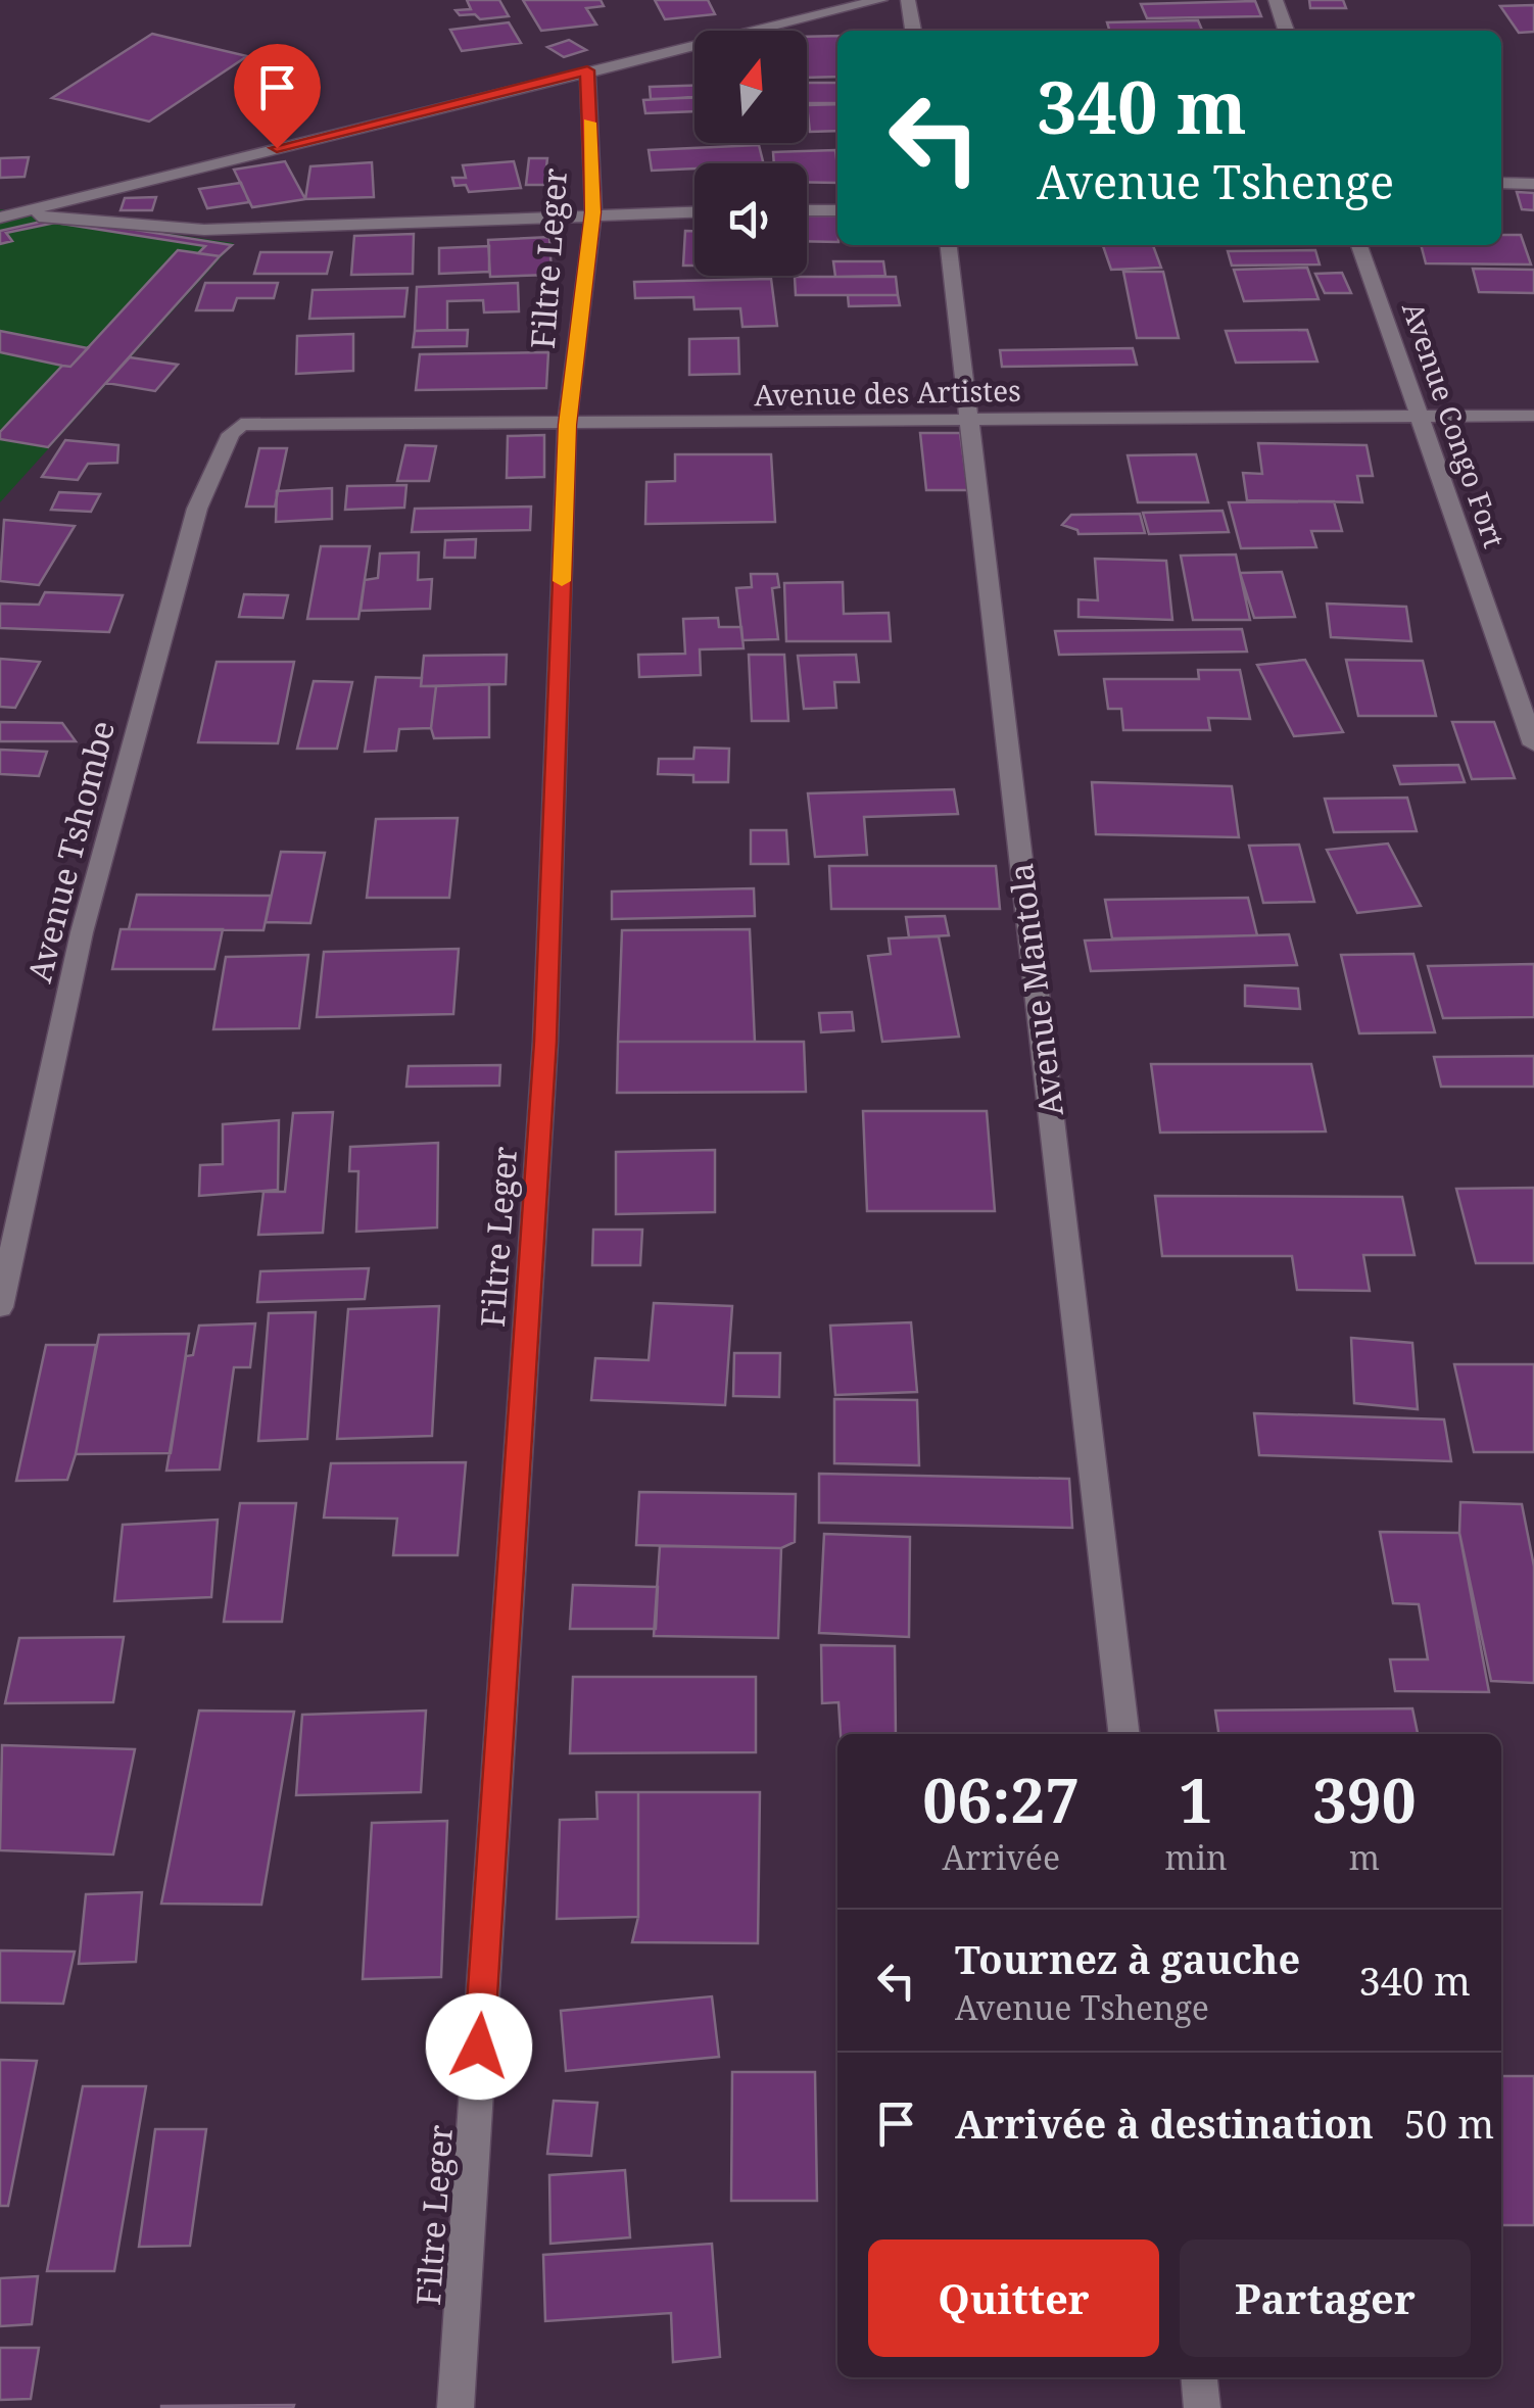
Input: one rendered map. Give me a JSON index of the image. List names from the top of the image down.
{
  "streets": {
    "street": [
      "Filtre Leger",
      "Avenue des Artistes",
      "Avenue Congo Fort",
      "Avenue Tshombe",
      "Avenue Mantola"
    ]
  },
  "crossings": [
    ["Filtre Leger", "Avenue des Artistes"],
    ["Avenue des Artistes", "Avenue Congo Fort"],
    ["Avenue des Artistes", "Avenue Tshombe"],
    ["Avenue des Artistes", "Avenue Mantola"]
  ],
  "north": "top",
  "page": {
    "turn": ["340 m", "Avenue Tshenge"],
    "eta": [
      "06:27",
      "Arrivée",
      "1",
      "min",
      "390",
      "m"
    ],
    "list": [
      {
        "name": "Tournez à gauche",
        "note": "Avenue Tshenge",
        "value": "340 m"
      },
      {
        "name": "Arrivée à destination",
        "value": "50 m"
      }
    ],
    "buttons": ["Quitter", "Partager"]
  }
}
